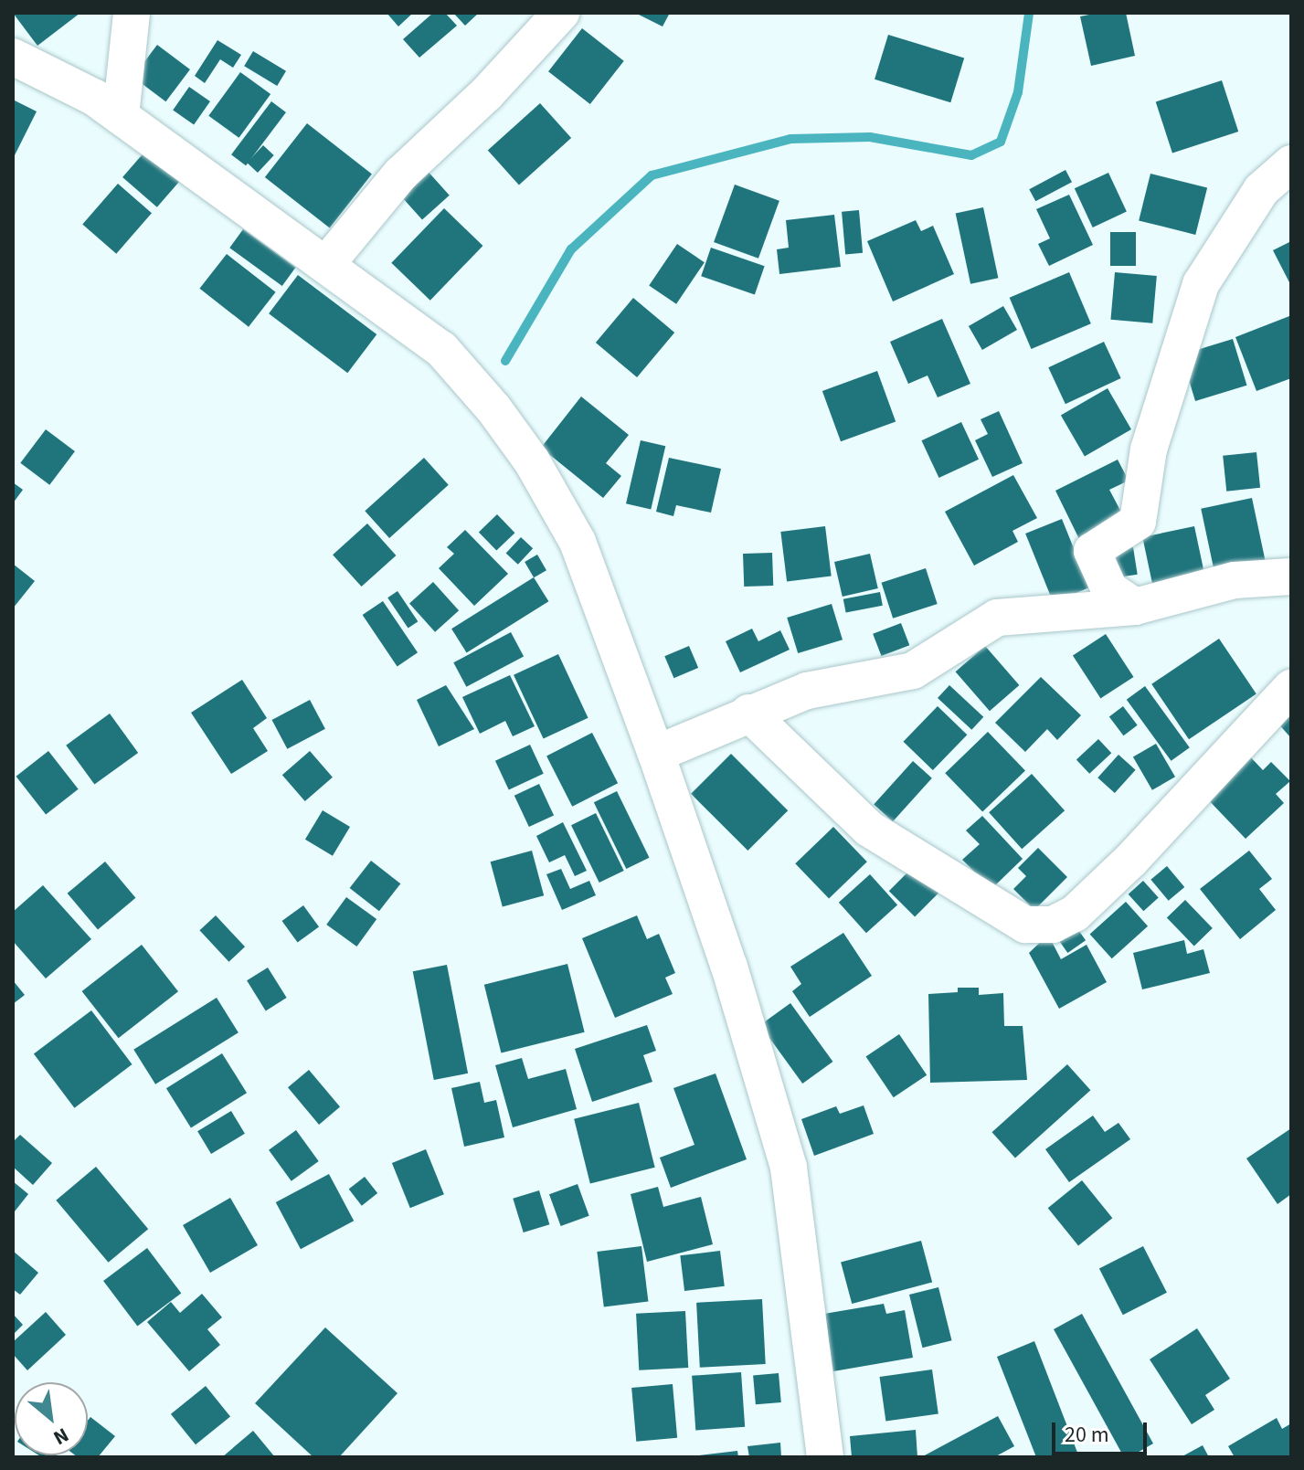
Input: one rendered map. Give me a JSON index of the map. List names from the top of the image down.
{
  "scale_bar": "20 m",
  "north": "bottom right"
}
